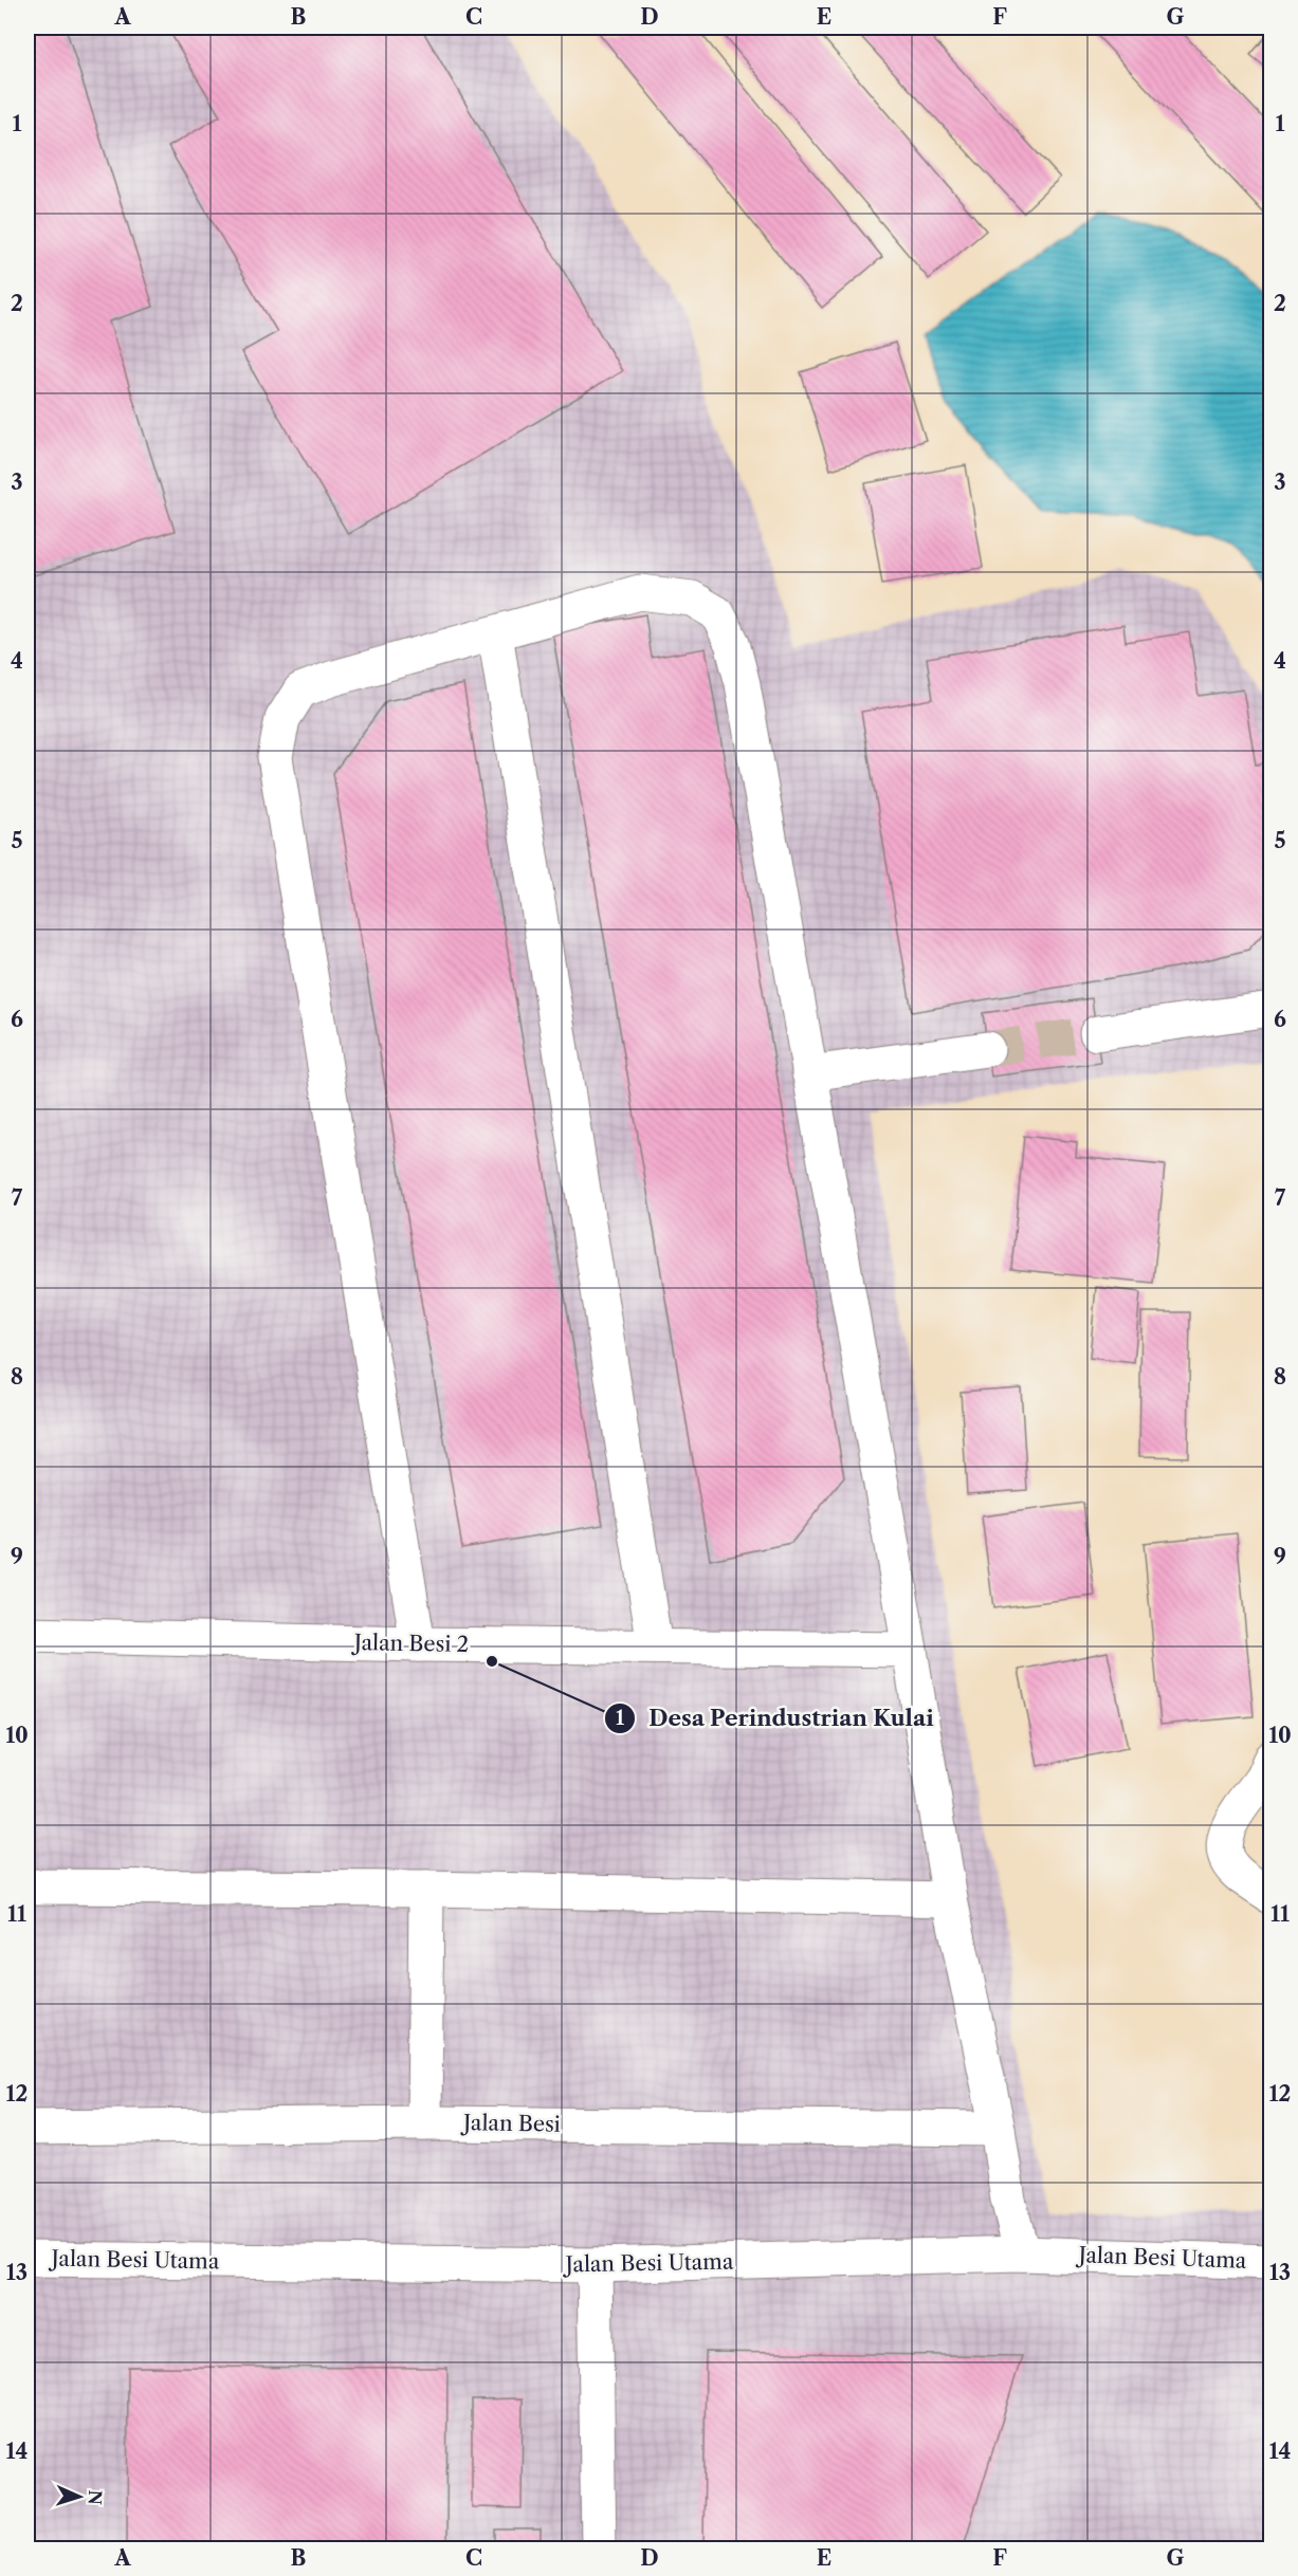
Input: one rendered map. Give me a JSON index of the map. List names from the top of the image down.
{
  "streets": {
    "street": ["Jalan Besi 2", "Jalan Besi", "Jalan Besi Utama"]
  },
  "places": ["Desa Perindustrian Kulai"],
  "north": "right",
  "grid": {
    "columns": [
      "A",
      "B",
      "C",
      "D",
      "E",
      "F",
      "G"
    ],
    "rows": [
      "1",
      "2",
      "3",
      "4",
      "5",
      "6",
      "7",
      "8",
      "9",
      "10",
      "11",
      "12",
      "13",
      "14"
    ]
  }
}
